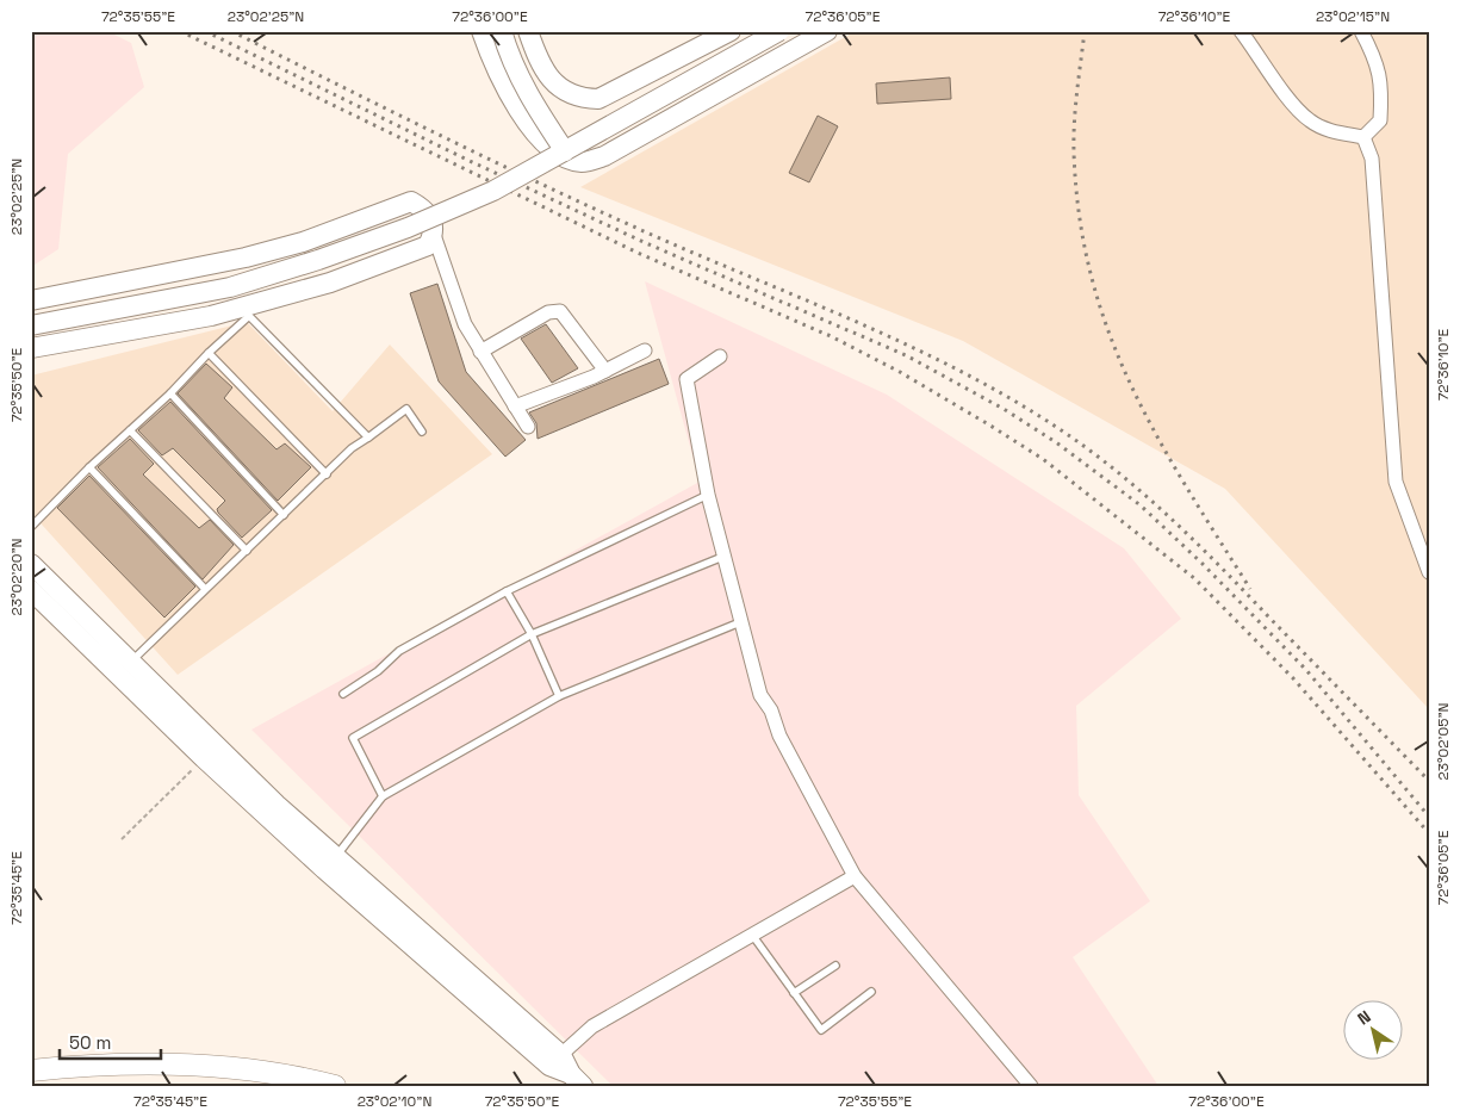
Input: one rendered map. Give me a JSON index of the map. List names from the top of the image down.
{
  "scale_bar": "50 m",
  "north": "top left",
  "coordinates": [
    "72°35'55\"E",
    "23°02'25\"N",
    "72°36'00\"E",
    "72°36'05\"E",
    "72°36'10\"E",
    "23°02'15\"N",
    "72°35'50\"E",
    "23°02'20\"N",
    "23°02'05\"N",
    "72°35'45\"E",
    "23°02'10\"N"
  ]
}
